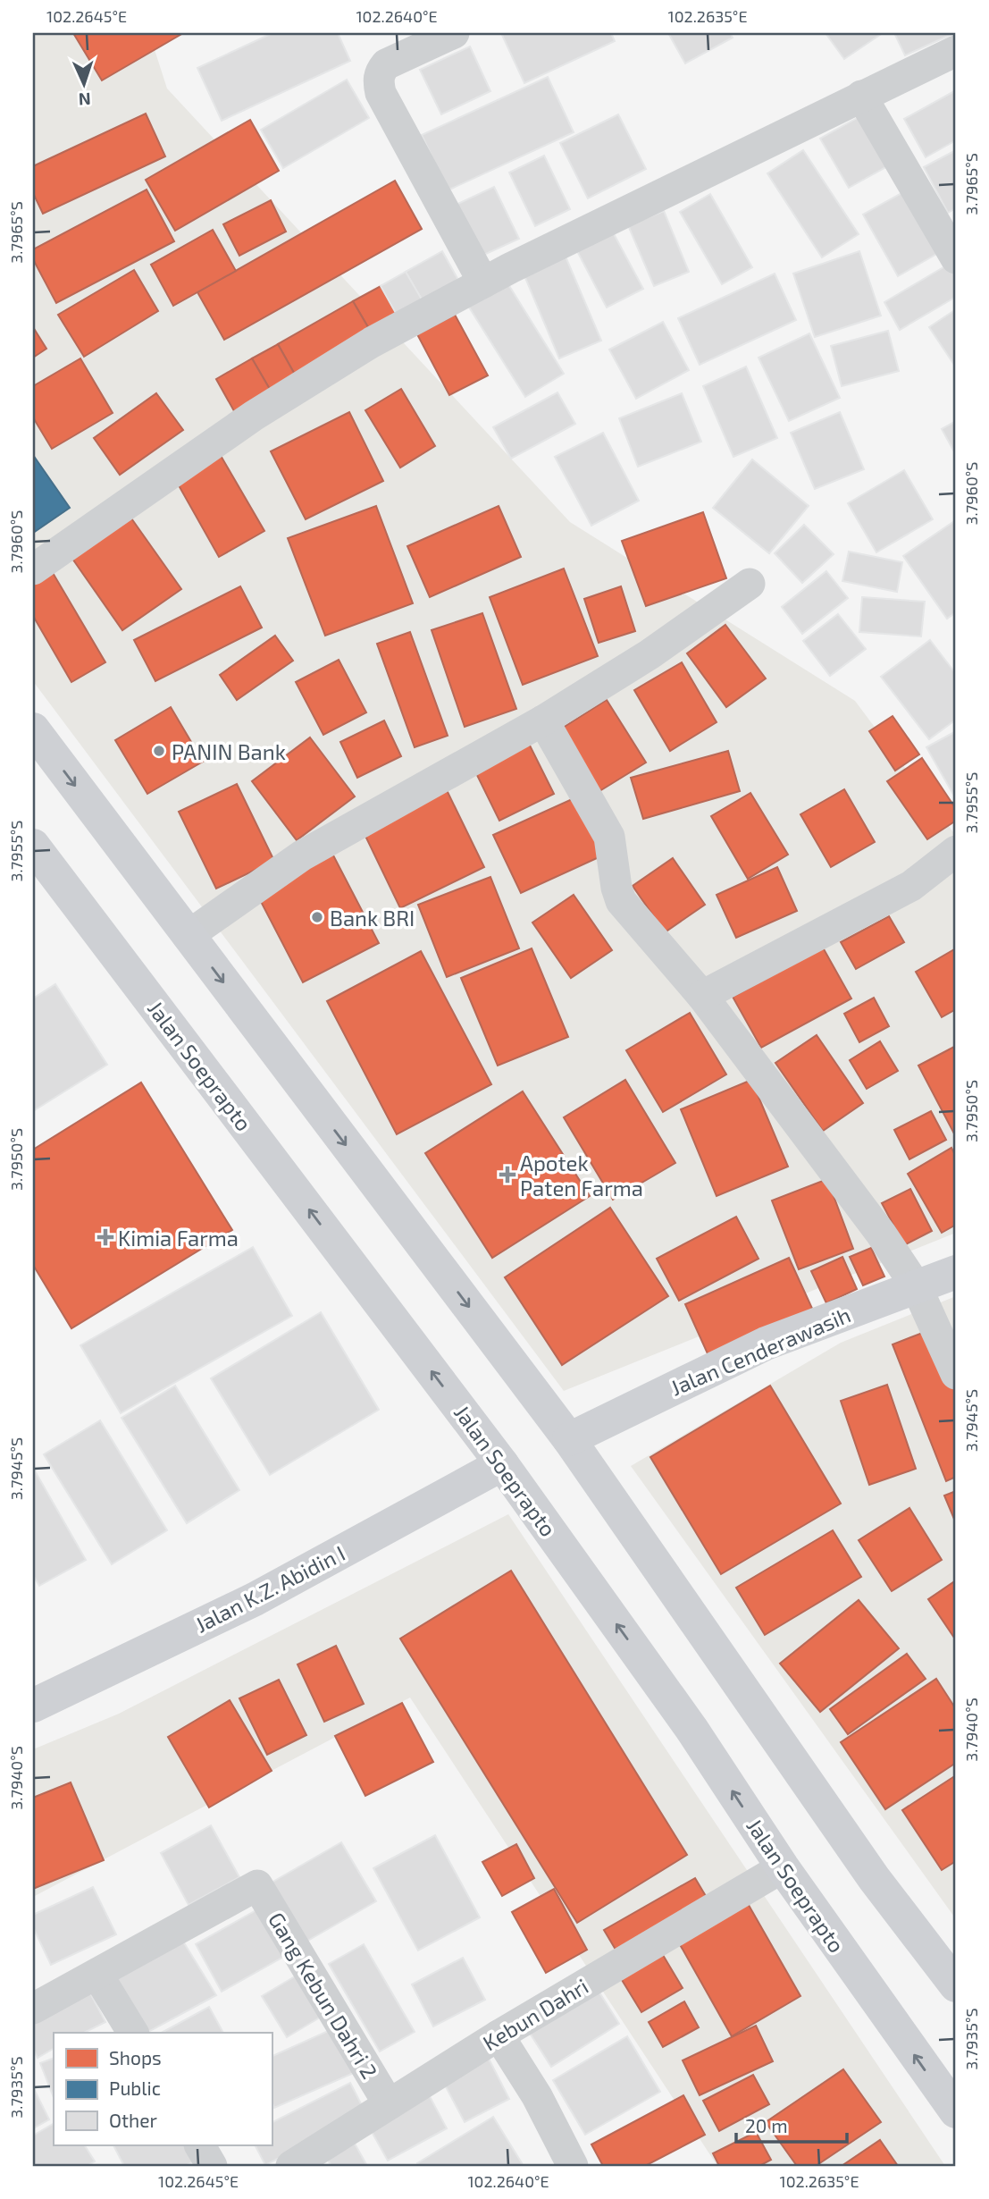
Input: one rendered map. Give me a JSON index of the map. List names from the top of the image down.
{
  "streets": {
    "main road": ["Jalan Soeprapto", "Jalan Cenderawasih", "Jalan K.Z. Abidin I"],
    "street": ["Gang Kebun Dahri 2", "Kebun Dahri"]
  },
  "crossings": [
    ["Jalan Soeprapto", "Jalan K.Z. Abidin I"],
    ["Jalan Soeprapto", "Kebun Dahri"],
    ["Gang Kebun Dahri 2", "Kebun Dahri"]
  ],
  "places": {
    "other": ["PANIN Bank", "Bank BRI"],
    "health": ["Apotek Paten Farma", "Kimia Farma"]
  },
  "legend": ["Shops", "Public", "Other"],
  "scale_bar": "20 m",
  "north": "bottom",
  "coordinates": [
    "102.2645°E",
    "102.2640°E",
    "102.2635°E",
    "3.7965°S",
    "3.7960°S",
    "3.7955°S",
    "3.7950°S",
    "3.7945°S",
    "3.7940°S",
    "3.7935°S"
  ]
}
